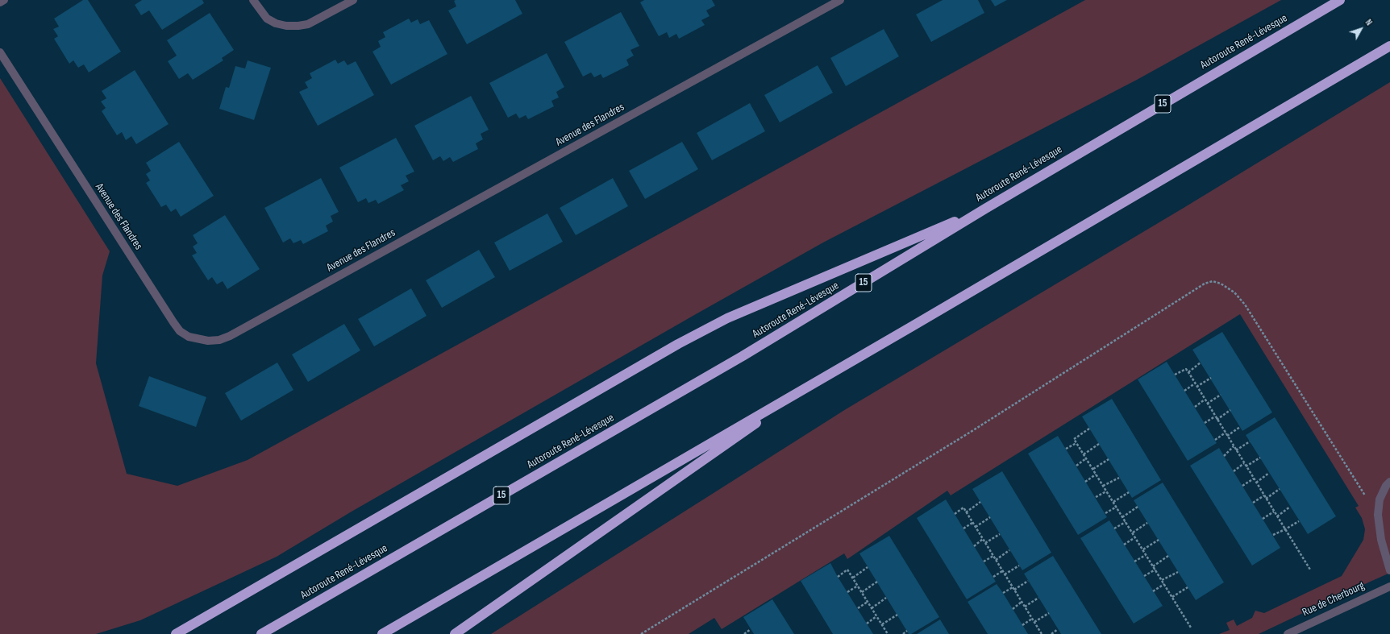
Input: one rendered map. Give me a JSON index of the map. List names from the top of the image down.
{
  "streets": {
    "highway": ["Autoroute René-Lévesque", "15"],
    "street": ["Avenue des Flandres", "Rue de Cherbourg"]
  },
  "north": "top right"
}
